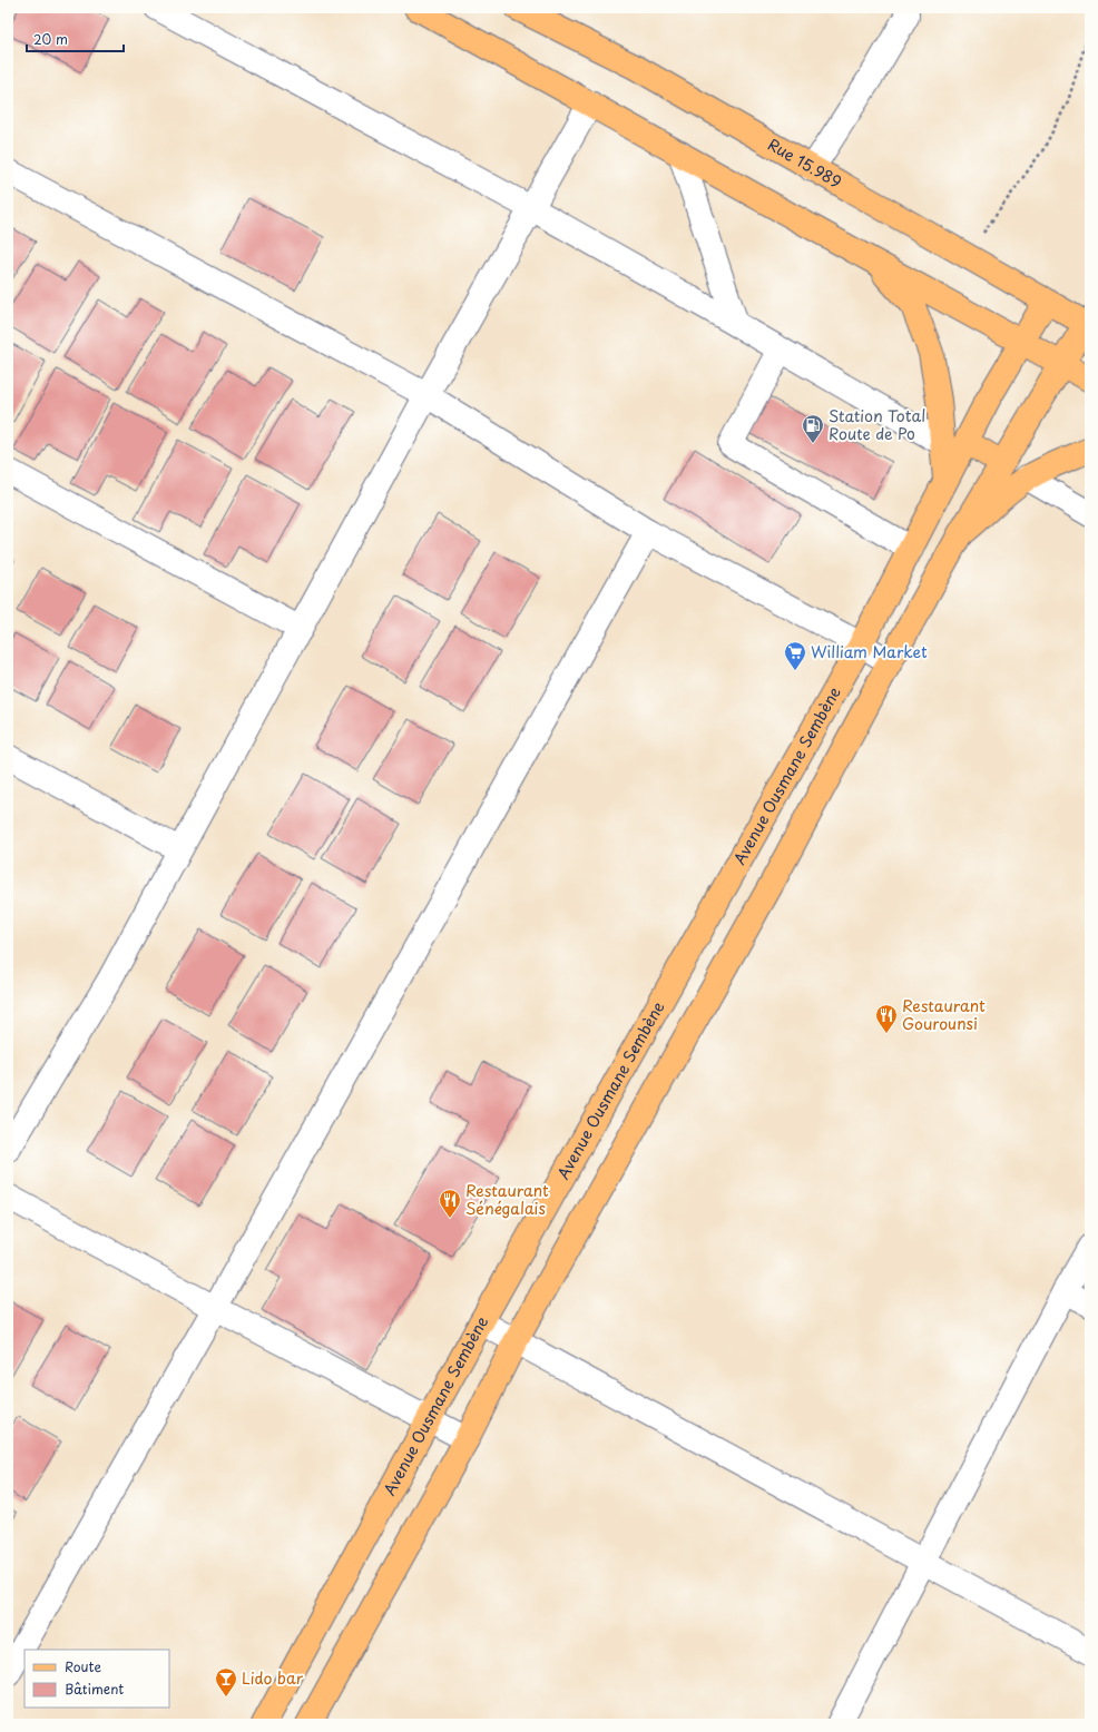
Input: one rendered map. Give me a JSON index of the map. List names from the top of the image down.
{
  "streets": {
    "main road": ["Rue 15.989", "Avenue Ousmane Sembène"]
  },
  "crossings": [
    ["Rue 15.989", "Avenue Ousmane Sembène"]
  ],
  "places": {
    "fuel station": ["Station Total Route de Po"],
    "supermarket": ["William Market"],
    "restaurant": ["Restaurant Gourounsi", "Restaurant Sénégalais"],
    "bar": ["Lido bar"]
  },
  "legend": ["Route", "Bâtiment"],
  "scale_bar": "20 m"
}
